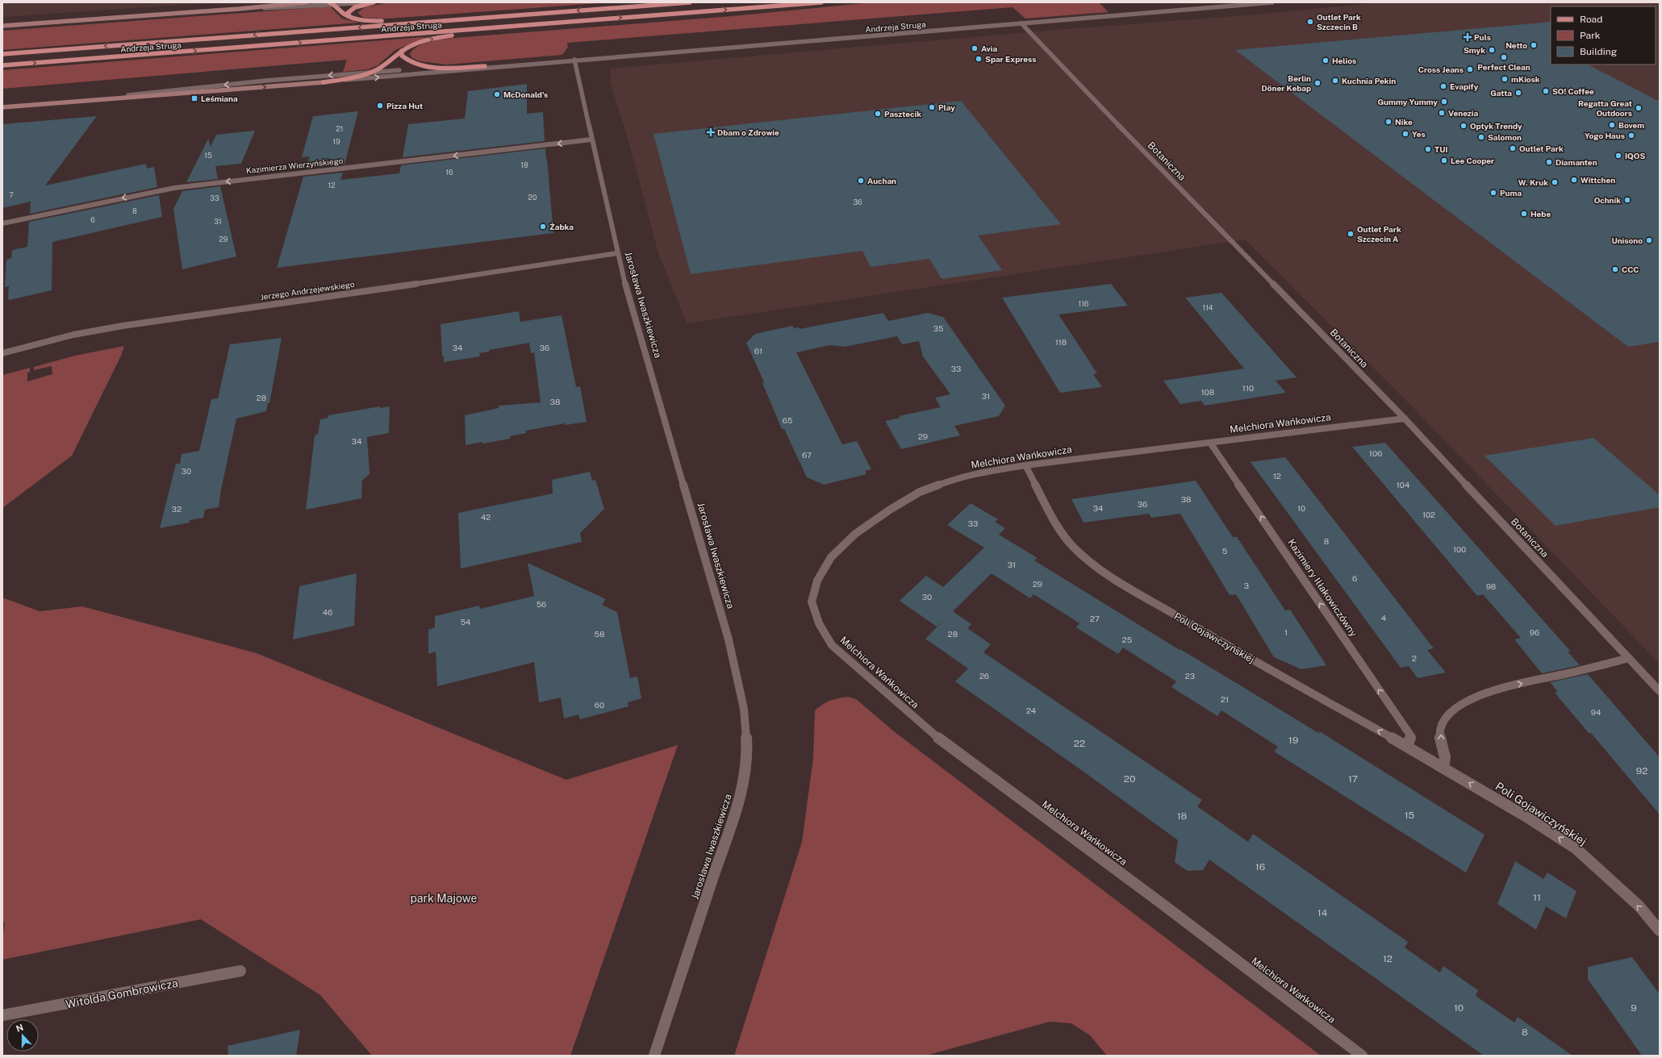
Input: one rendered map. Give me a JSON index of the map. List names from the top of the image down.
{
  "streets": {
    "main road": ["Andrzeja Struga"],
    "street": [
      "Botaniczna",
      "Kazimierza Wierzyńskiego",
      "Jerzego Andrzejewskiego",
      "Jarosława Iwaszkiewicza",
      "Melchiora Wańkowicza",
      "Kazimiery Iłłakowiczówny",
      "Poli Gojawiczyńskiej",
      "Witolda Gombrowicza"
    ]
  },
  "crossings": [
    ["Andrzeja Struga", "Botaniczna"],
    ["Andrzeja Struga", "Jarosława Iwaszkiewicza"],
    ["Botaniczna", "Melchiora Wańkowicza"],
    ["Kazimierza Wierzyńskiego", "Jarosława Iwaszkiewicza"],
    ["Jerzego Andrzejewskiego", "Jarosława Iwaszkiewicza"],
    ["Melchiora Wańkowicza", "Kazimiery Iłłakowiczówny"],
    ["Melchiora Wańkowicza", "Poli Gojawiczyńskiej"],
    ["Kazimiery Iłłakowiczówny", "Poli Gojawiczyńskiej"]
  ],
  "one_way": ["Kazimierza Wierzyńskiego", "Kazimiery Iłłakowiczówny", "Poli Gojawiczyńskiej"],
  "parks": ["park Majowe"],
  "places": {
    "other": [
      "Outlet Park Szczecin B",
      "Netto",
      "Avia",
      "Smyk",
      "Perfect Clean",
      "Spar Express",
      "Helios",
      "Cross Jeans",
      "mKiosk",
      "Kuchnia Pekin",
      "Berlin Döner Kebap",
      "Evapify",
      "SO! Coffee",
      "Gatta",
      "McDonald's",
      "Gummy Yummy",
      "Pizza Hut",
      "Play",
      "Regatta Great Outdoors",
      "Venezia",
      "Pasztecik",
      "Nike",
      "Bovem",
      "Optyk Trendy",
      "Yes",
      "Yogo Haus",
      "Salomon",
      "Outlet Park",
      "TUI",
      "IQOS",
      "Lee Cooper",
      "Diamanten",
      "Wittchen",
      "Auchan",
      "W. Kruk",
      "Puma",
      "Ochnik",
      "Hebe",
      "Żabka",
      "Outlet Park Szczecin A",
      "Unisono",
      "CCC"
    ],
    "health": ["Puls", "Dbam o Zdrowie"],
    "transit": ["Leśmiana"]
  },
  "house_numbers": [
    "21",
    "19",
    "15",
    "18",
    "16",
    "12",
    "7",
    "20",
    "33",
    "36",
    "8",
    "6",
    "31",
    "29",
    "116",
    "114",
    "35",
    "118",
    "34",
    "36",
    "61",
    "33",
    "110",
    "108",
    "31",
    "28",
    "38",
    "65",
    "29",
    "34",
    "106",
    "67",
    "30",
    "12",
    "104",
    "38",
    "36",
    "34",
    "10",
    "32",
    "102",
    "42",
    "33",
    "8",
    "100",
    "5",
    "31",
    "6",
    "29",
    "3",
    "98",
    "30",
    "56",
    "46",
    "4",
    "27",
    "54",
    "1",
    "96",
    "58",
    "28",
    "25",
    "2",
    "26",
    "23",
    "21",
    "60",
    "24",
    "94",
    "19",
    "22",
    "92",
    "20",
    "17",
    "15",
    "18",
    "16",
    "11",
    "14",
    "12",
    "10",
    "9",
    "8"
  ],
  "legend": ["Road", "Park", "Building"],
  "north": "top"
}
